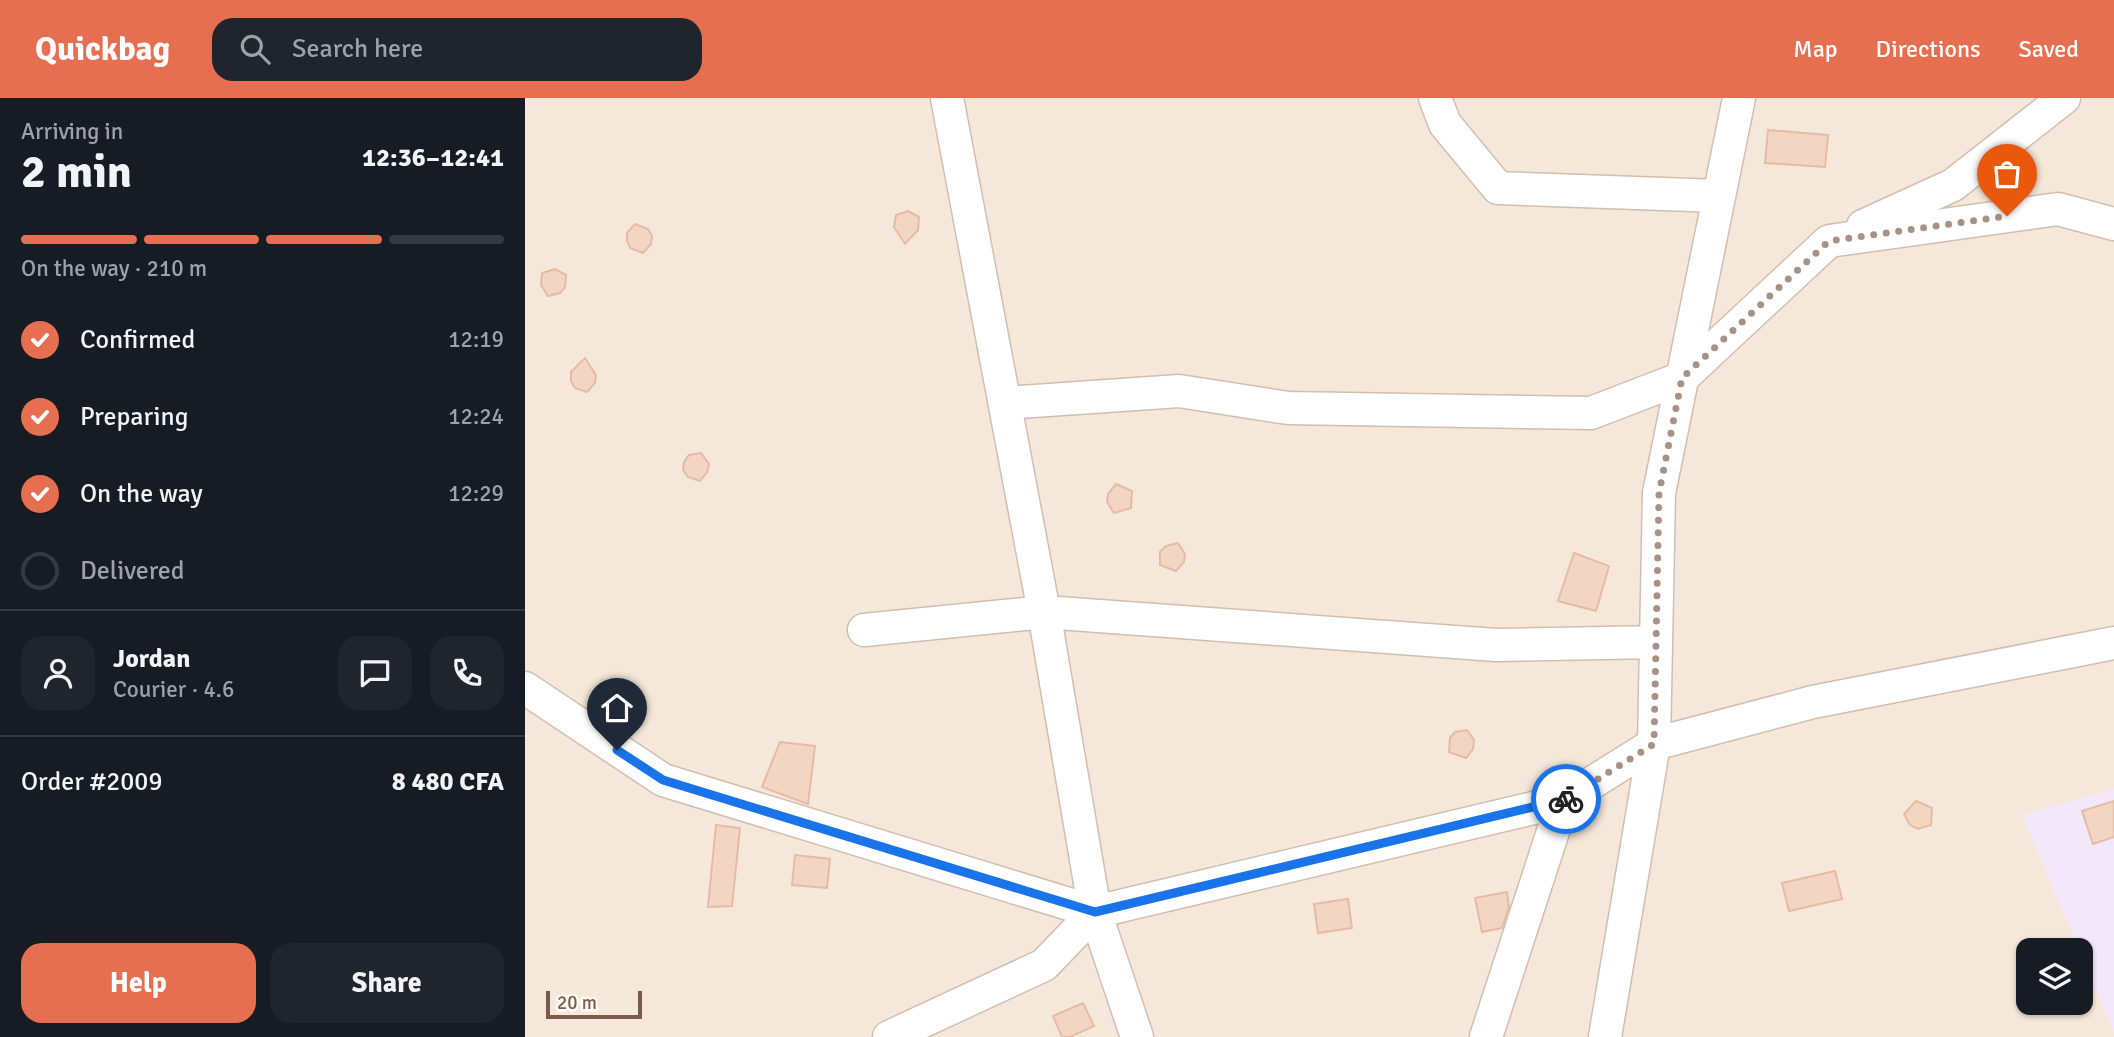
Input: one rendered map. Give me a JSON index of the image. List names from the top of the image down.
{
  "scale_bar": "20 m",
  "page": {
    "header": "Quickbag",
    "search": "Search here",
    "nav": ["Map", "Directions", "Saved"],
    "heading": ["2 min", "Arriving in", "12:36–12:41"],
    "panel": [
      "Jordan",
      "Courier · 4.6",
      "Order #2009",
      "8 480 CFA"
    ],
    "bar": "On the way · 210 m",
    "list": [
      ["Confirmed", "12:19"],
      ["Preparing", "12:24"],
      ["On the way", "12:29"],
      "Delivered"
    ],
    "buttons": ["Help", "Share"],
    "scale": "20 m"
  }
}
